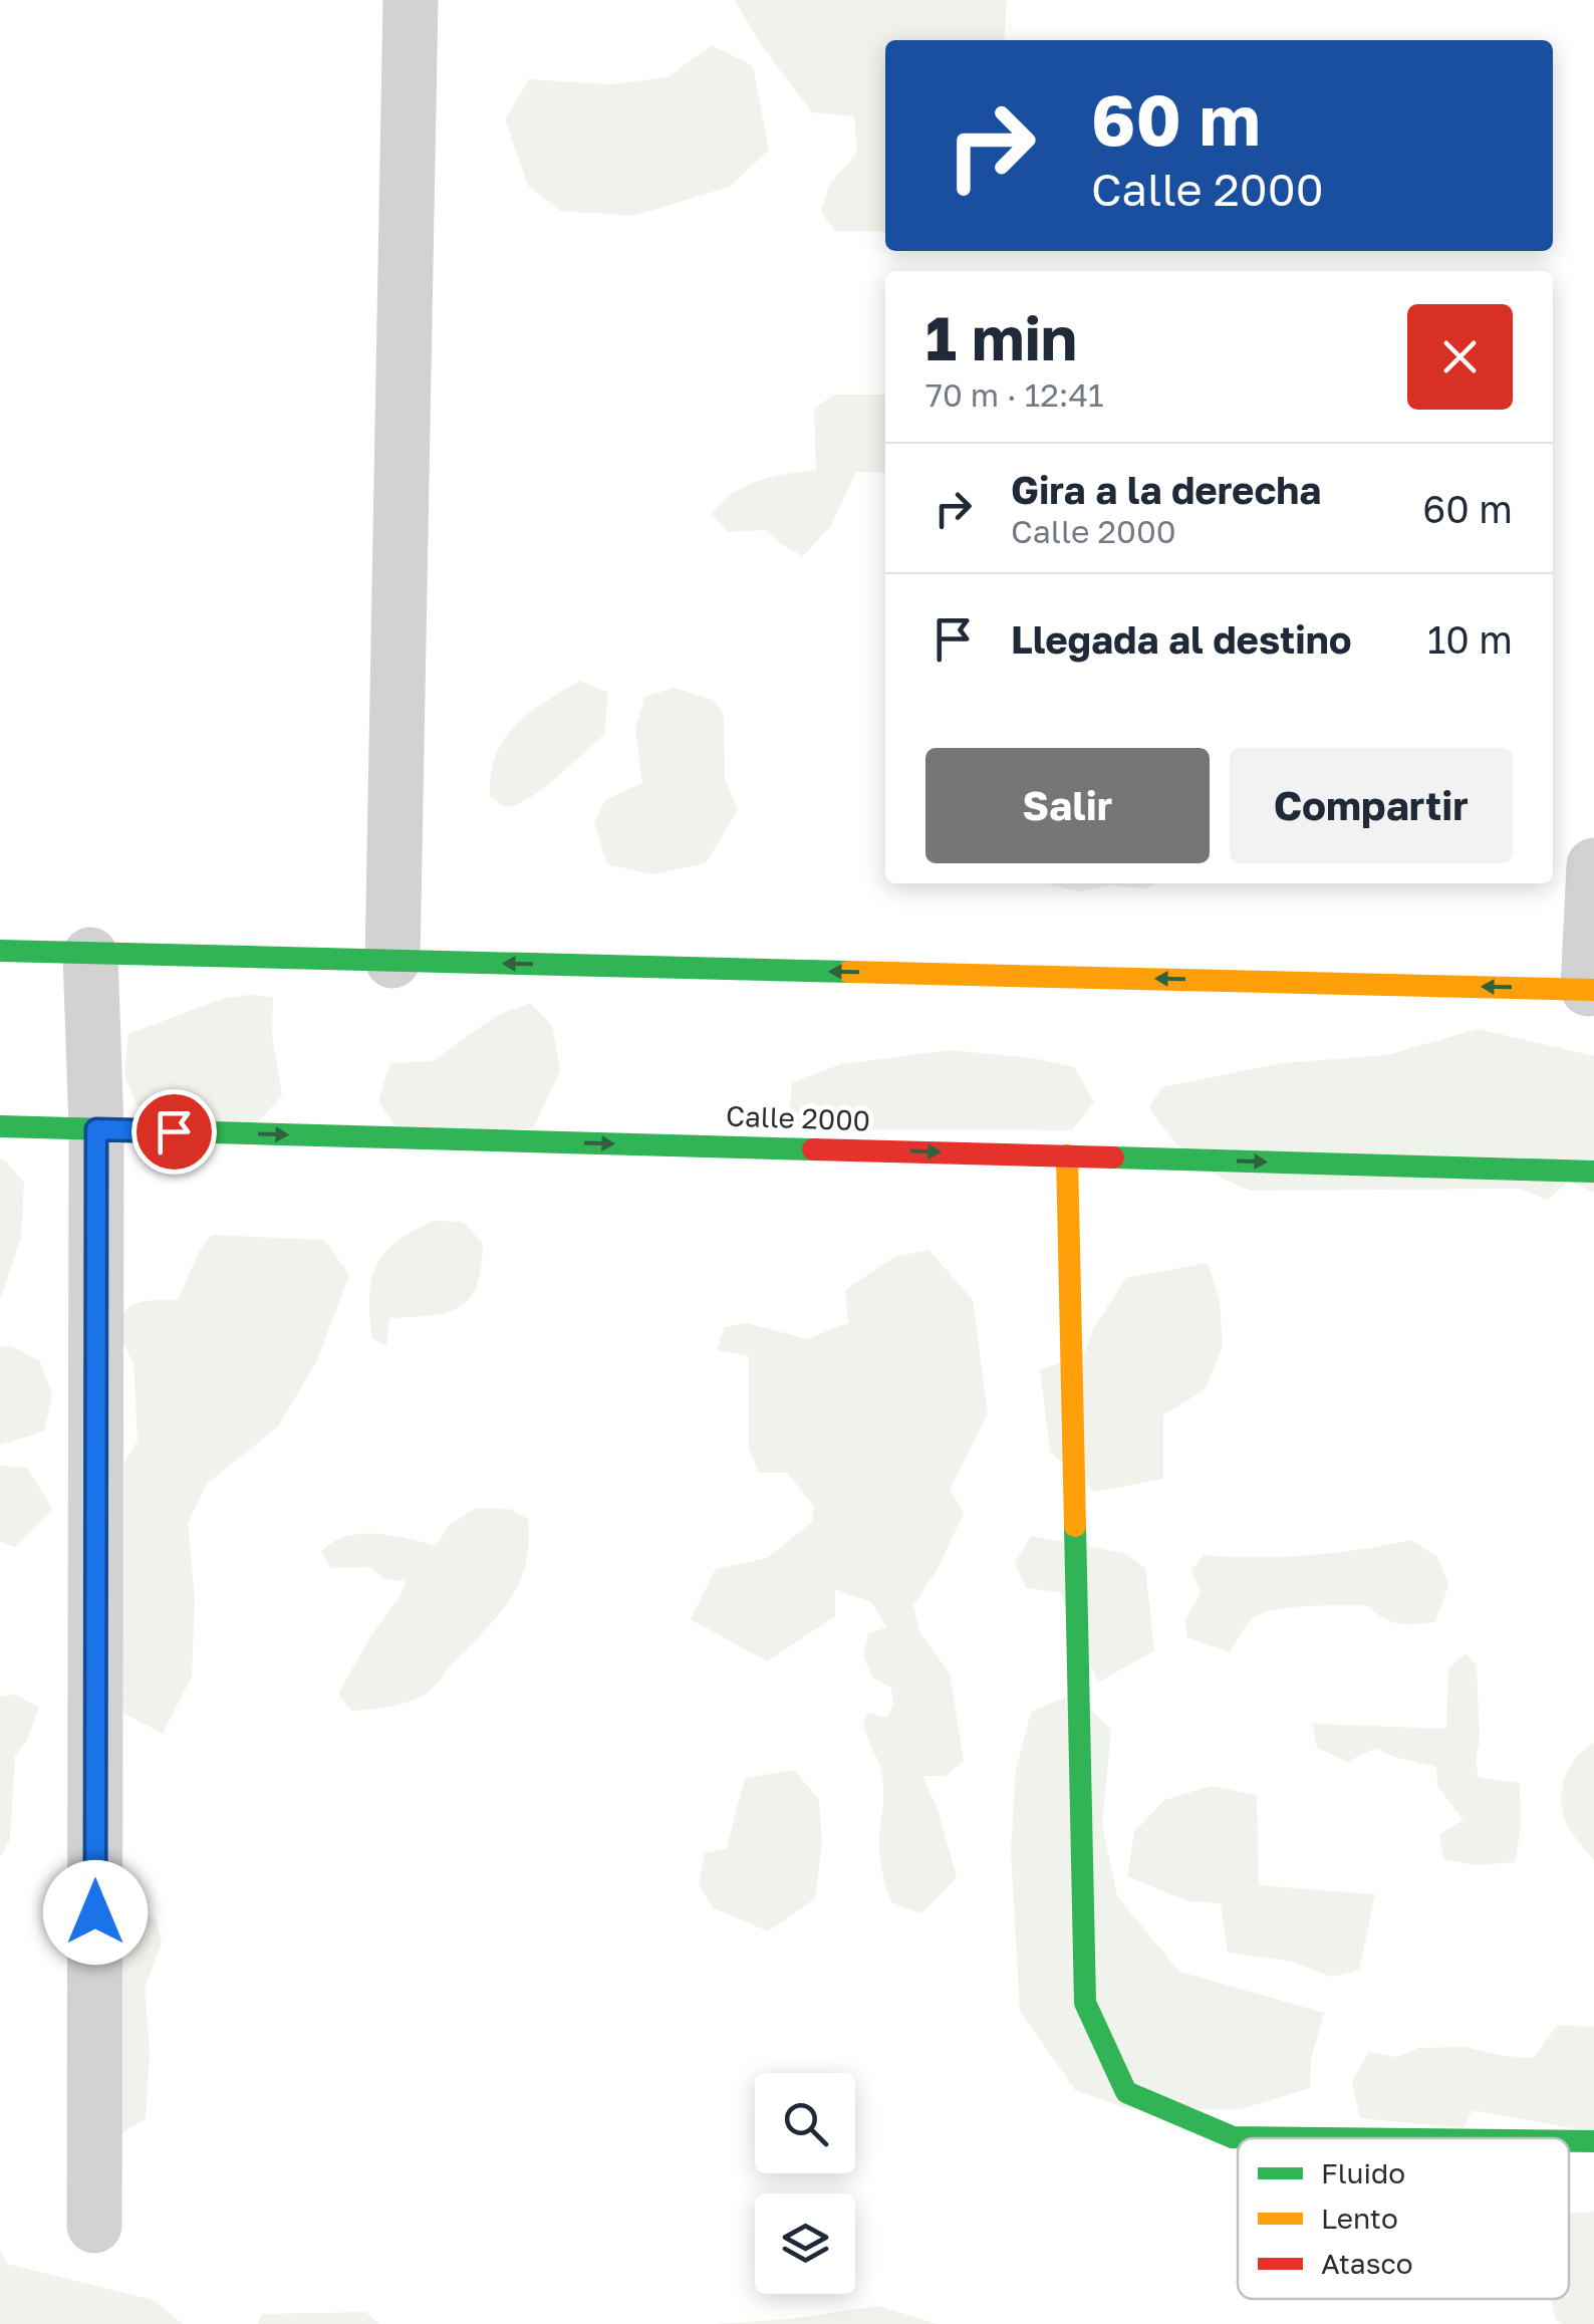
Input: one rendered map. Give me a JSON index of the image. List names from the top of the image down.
{
  "streets": {
    "street": ["Calle 2000"]
  },
  "legend": ["Fluido", "Lento", "Atasco"],
  "page": {
    "turn": ["60 m", "Calle 2000"],
    "heading": ["1 min", "70 m · 12:41"],
    "list": [
      {
        "name": "Gira a la derecha",
        "note": "Calle 2000",
        "value": "60 m"
      },
      {
        "name": "Llegada al destino",
        "value": "10 m"
      }
    ],
    "buttons": ["Salir", "Compartir"]
  }
}
